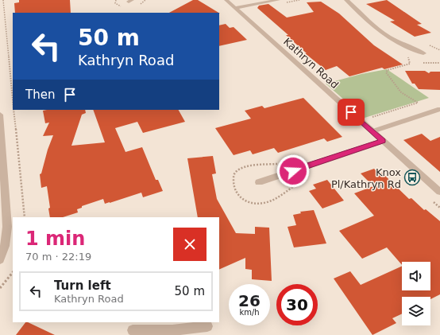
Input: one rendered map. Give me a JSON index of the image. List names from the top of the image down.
{
  "streets": {
    "street": ["Kathryn Road"]
  },
  "places": {
    "bus stop": ["Knox Pl/Kathryn Rd"]
  },
  "page": {
    "turn": ["50 m", "Kathryn Road"],
    "then": "Then",
    "heading": ["1 min", "70 m · 22:19"],
    "list": [
      {
        "name": "Turn left",
        "note": "Kathryn Road",
        "value": "50 m"
      }
    ],
    "speed": "26 km/h",
    "limit": "30"
  }
}
